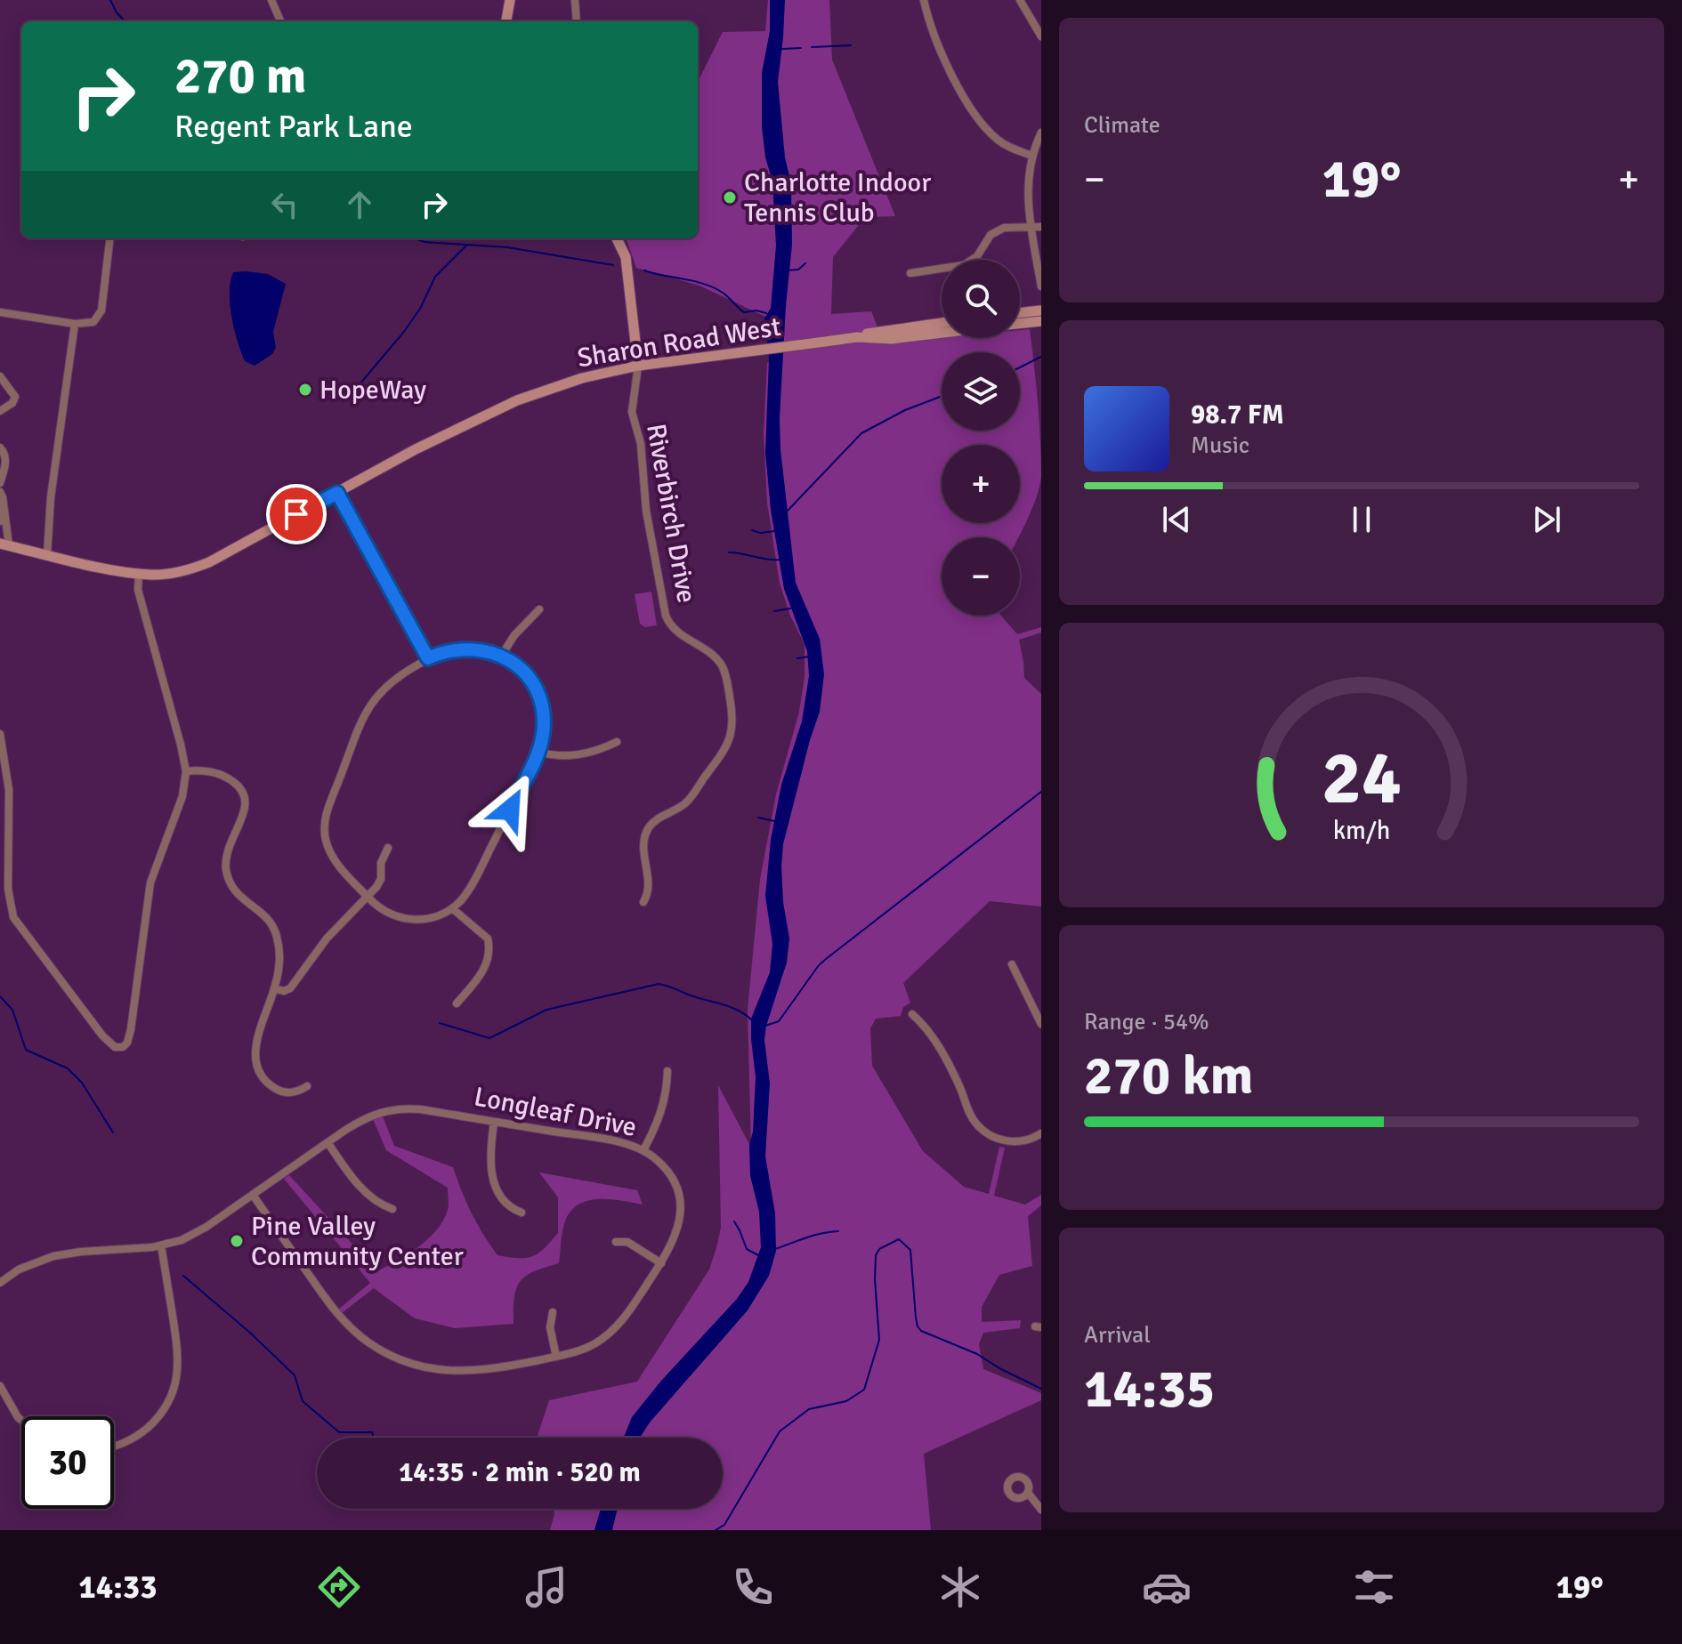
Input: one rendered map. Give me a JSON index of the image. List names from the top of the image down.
{
  "streets": {
    "main road": ["Sharon Road West"],
    "street": ["Riverbirch Drive", "Longleaf Drive"]
  },
  "crossings": [
    ["Sharon Road West", "Riverbirch Drive"]
  ],
  "places": ["Charlotte Indoor Tennis Club", "HopeWay", "Pine Valley Community Center"],
  "page": {
    "tile": [
      "Climate",
      ["Range · 54%", "270 km"],
      ["Arrival", "14:35"]
    ],
    "turn": ["270 m", "Regent Park Lane"],
    "heat": ["−", "19°", "+"],
    "map_buttons": ["+", "−"],
    "song": ["98.7 FM", "Music"],
    "limit": "30",
    "trip": "14:35 · 2 min · 520 m",
    "tabs": ["14:33", "19°"],
    "gauge": ["24", "km/h"]
  }
}
